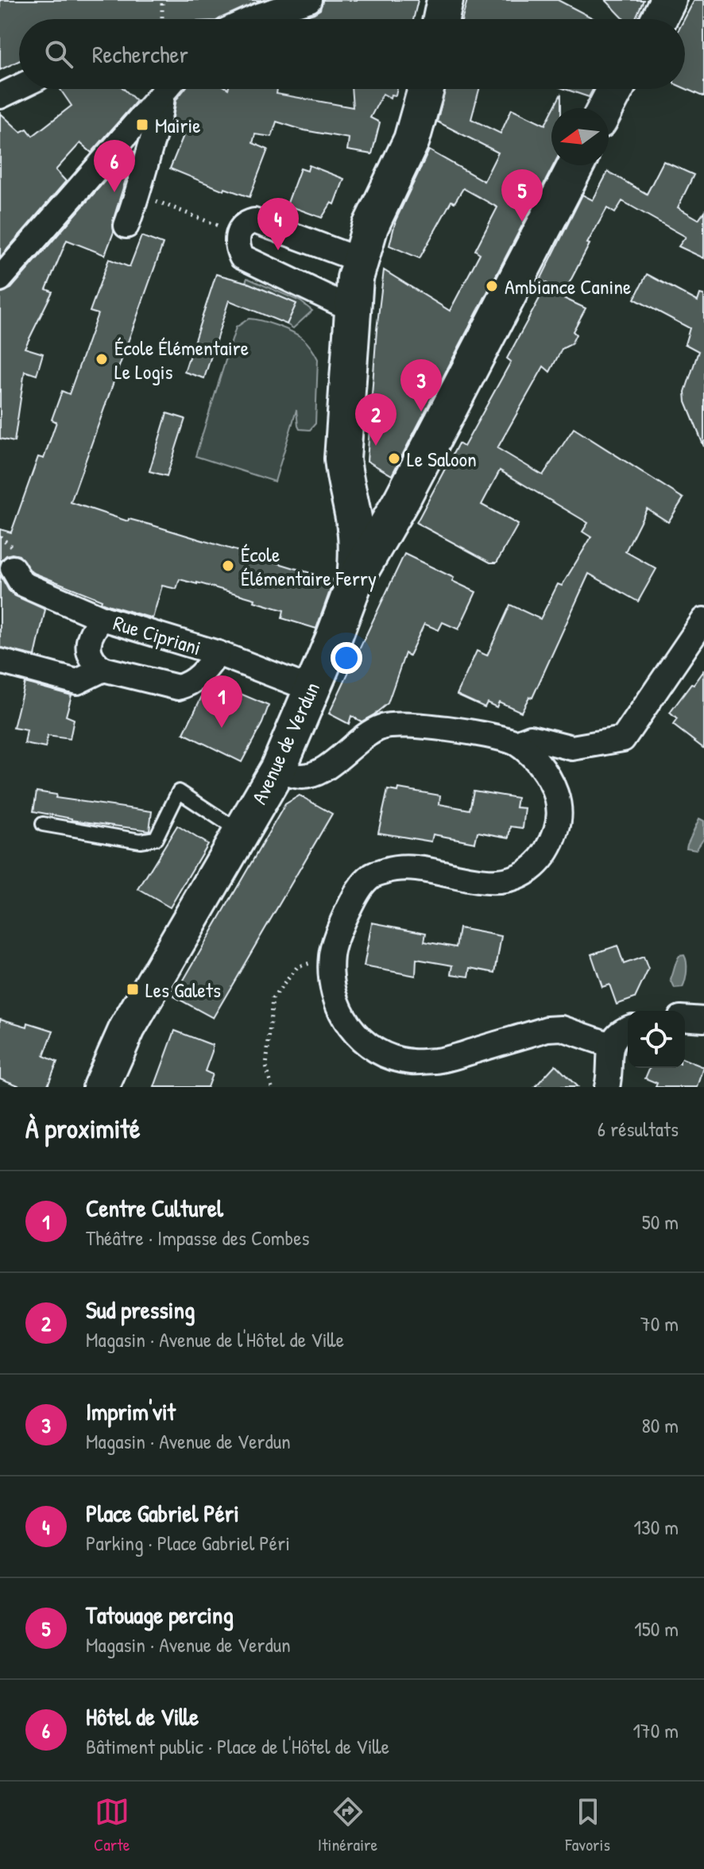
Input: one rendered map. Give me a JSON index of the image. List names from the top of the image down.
{
  "streets": {
    "main road": ["Avenue de Verdun"],
    "street": ["Rue Cipriani"]
  },
  "crossings": [
    ["Rue Cipriani", "Avenue de Verdun"]
  ],
  "places": {
    "transit": ["Mairie", "Les Galets"],
    "other": [
      "Ambiance Canine",
      "École Élémentaire Le Logis",
      "Le Saloon",
      "École Élémentaire Ferry"
    ]
  },
  "north": "left",
  "page": {
    "search": "Rechercher",
    "pins": [
      "6",
      "5",
      "4",
      "3",
      "2",
      "1"
    ],
    "heading": ["À proximité", "6 résultats"],
    "list": [
      {
        "mark": "1",
        "name": "Centre Culturel",
        "note": "Théâtre · Impasse des Combes",
        "value": "50 m"
      },
      {
        "mark": "2",
        "name": "Sud pressing",
        "note": "Magasin · Avenue de l'Hôtel de Ville",
        "value": "70 m"
      },
      {
        "mark": "3",
        "name": "Imprim'vit",
        "note": "Magasin · Avenue de Verdun",
        "value": "80 m"
      },
      {
        "mark": "4",
        "name": "Place Gabriel Péri",
        "note": "Parking · Place Gabriel Péri",
        "value": "130 m"
      },
      {
        "mark": "5",
        "name": "Tatouage percing",
        "note": "Magasin · Avenue de Verdun",
        "value": "150 m"
      },
      {
        "mark": "6",
        "name": "Hôtel de Ville",
        "note": "Bâtiment public · Place de l'Hôtel de Ville",
        "value": "170 m"
      }
    ],
    "nav": ["Carte", "Itinéraire", "Favoris"]
  }
}
